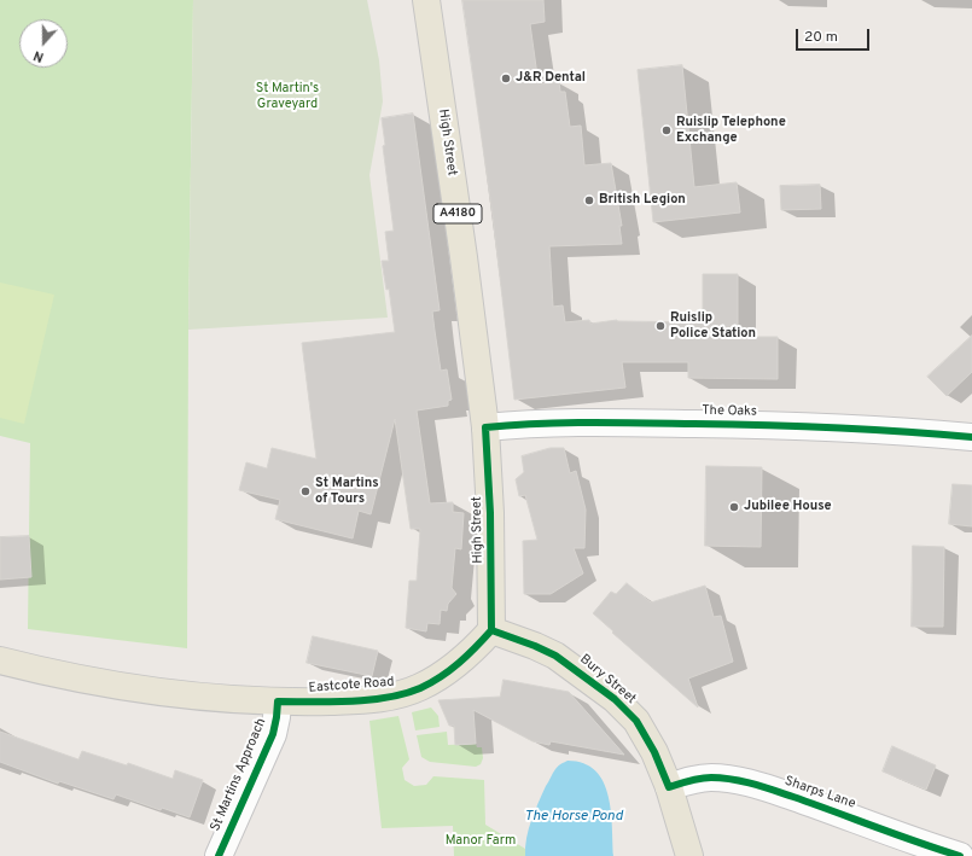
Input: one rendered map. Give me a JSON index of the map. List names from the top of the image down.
{
  "streets": {
    "main road": [
      "High Street",
      "A4180",
      "Bury Street",
      "Eastcote Road"
    ],
    "street": ["The Oaks", "St Martins Approach", "Sharps Lane"]
  },
  "crossings": [
    ["High Street", "The Oaks"],
    ["High Street", "Bury Street"],
    ["High Street", "Eastcote Road"],
    ["Bury Street", "Eastcote Road"],
    ["Bury Street", "Sharps Lane"],
    ["Eastcote Road", "St Martins Approach"]
  ],
  "water": ["The Horse Pond"],
  "parks": ["St Martin's Graveyard", "Manor Farm"],
  "places": [
    "J&R Dental",
    "Ruislip Telephone Exchange",
    "British Legion",
    "Ruislip Police Station",
    "St Martins of Tours",
    "Jubilee House"
  ],
  "scale_bar": "20 m",
  "north": "bottom"
}
